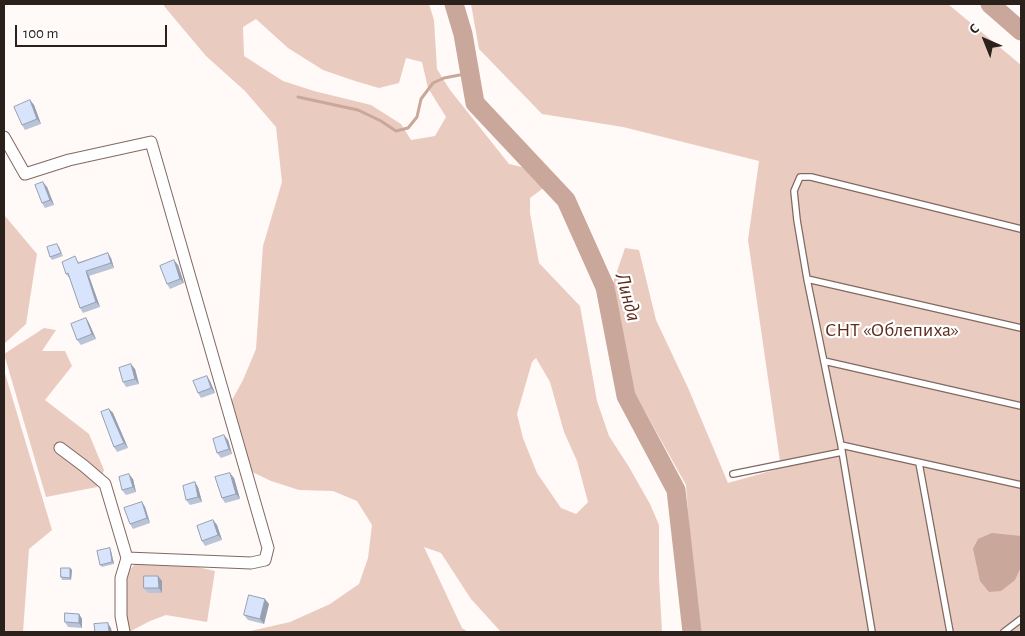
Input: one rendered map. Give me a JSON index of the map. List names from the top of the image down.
{
  "water": ["Линда"],
  "parks": ["СНТ «Облепиха»"],
  "scale_bar": "100 m",
  "north": "top left"
}
